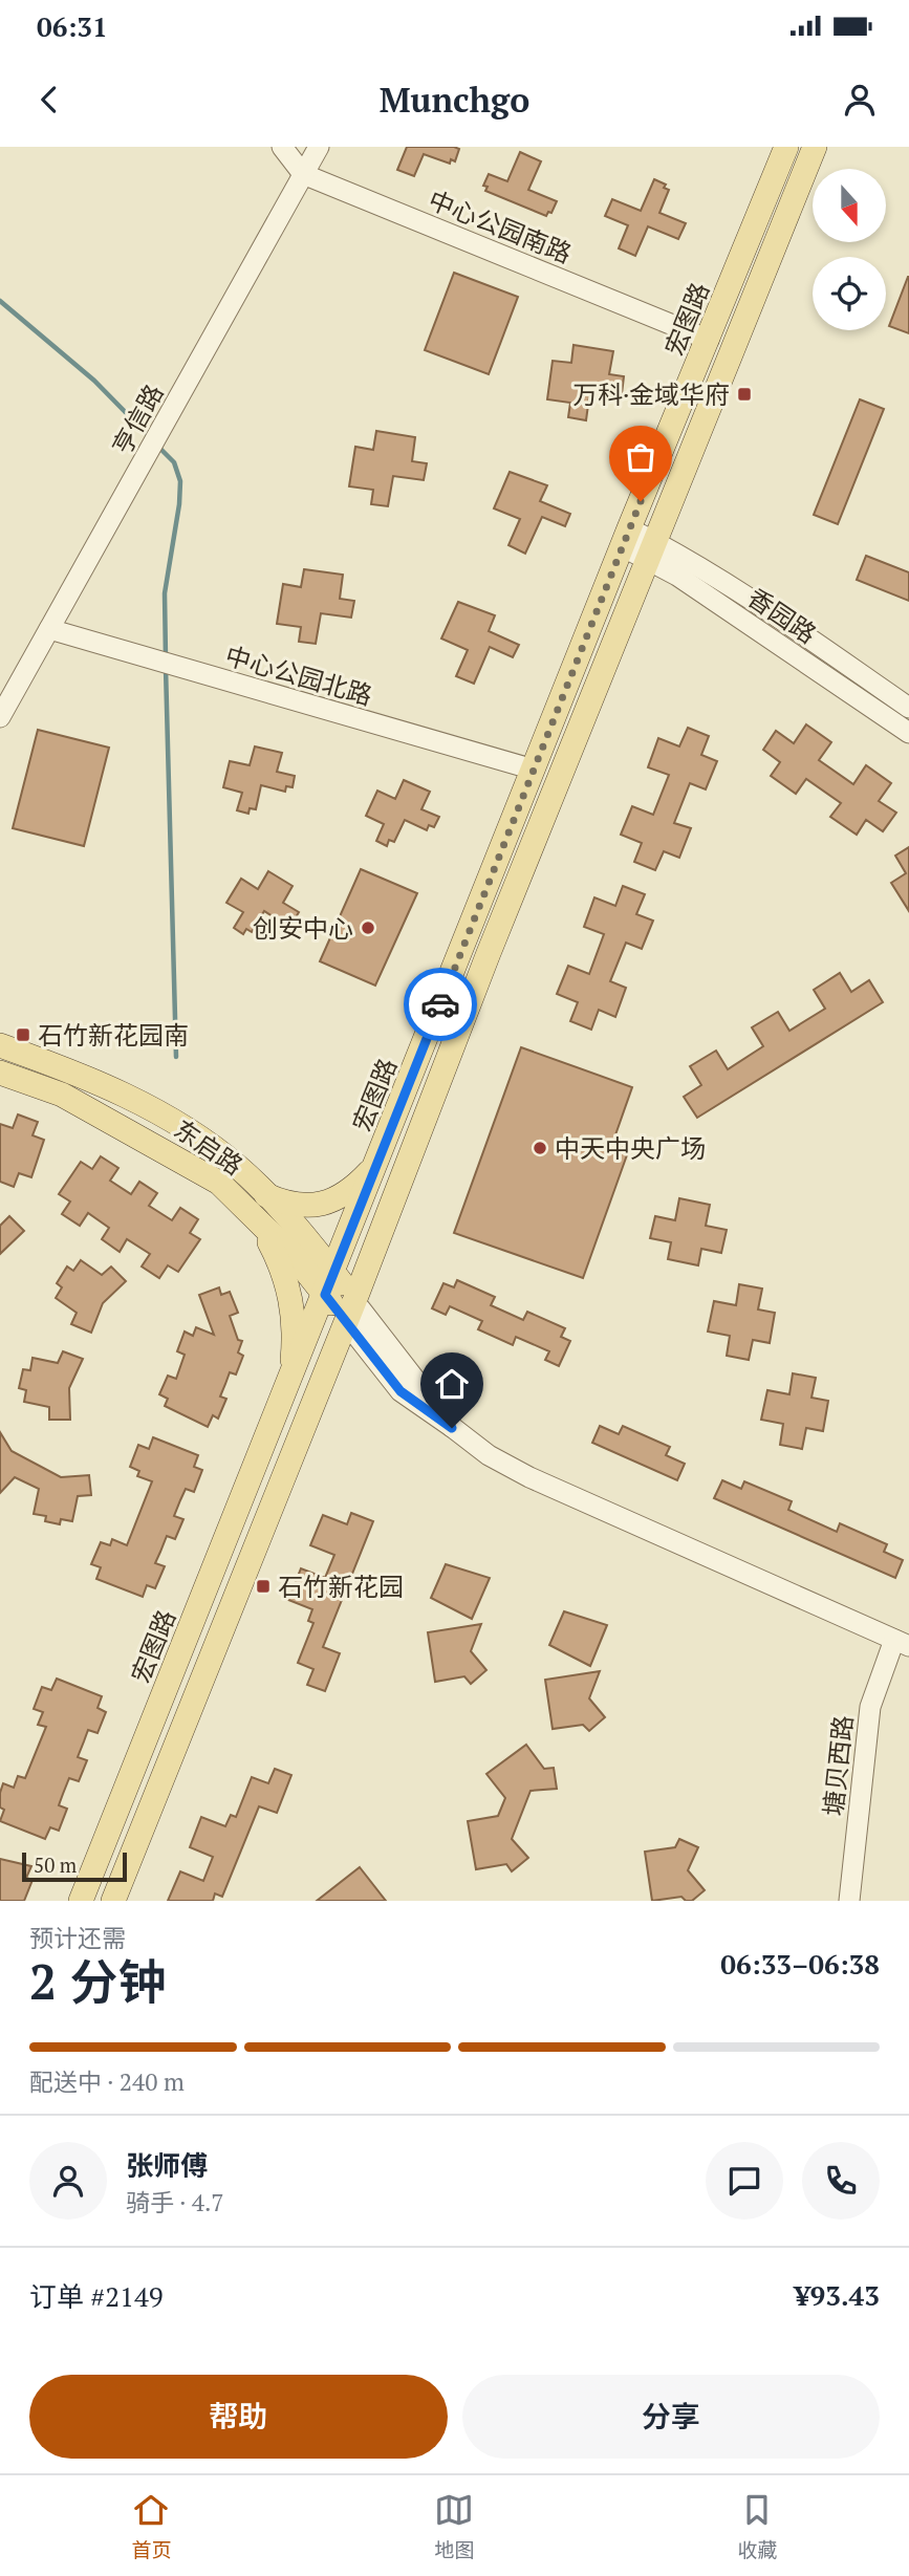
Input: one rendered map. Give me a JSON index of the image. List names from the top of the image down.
{
  "streets": {
    "main road": ["宏图路", "东启路"],
    "street": [
      "中心公园南路",
      "亨信路",
      "香园路",
      "中心公园北路",
      "塘贝西路"
    ]
  },
  "crossings": [
    ["中心公园南路", "宏图路"],
    ["中心公园南路", "亨信路"],
    ["宏图路", "香园路"],
    ["宏图路", "中心公园北路"],
    ["宏图路", "东启路"],
    ["亨信路", "中心公园北路"]
  ],
  "places": {
    "transit": ["万科·金域华府", "石竹新花园南", "石竹新花园"],
    "other": ["创安中心", "中天中央广场"]
  },
  "scale_bar": "50 m",
  "north": "bottom",
  "page": {
    "status": "06:31",
    "header": "Munchgo",
    "scale": "50 m",
    "heading": ["2 分钟", "预计还需", "06:33–06:38"],
    "panel": [
      "张师傅",
      "骑手 · 4.7",
      "订单 #2149",
      "¥93.43"
    ],
    "bar": "配送中 · 240 m",
    "buttons": ["帮助", "分享"],
    "tabs": ["首页", "地图", "收藏"]
  }
}
